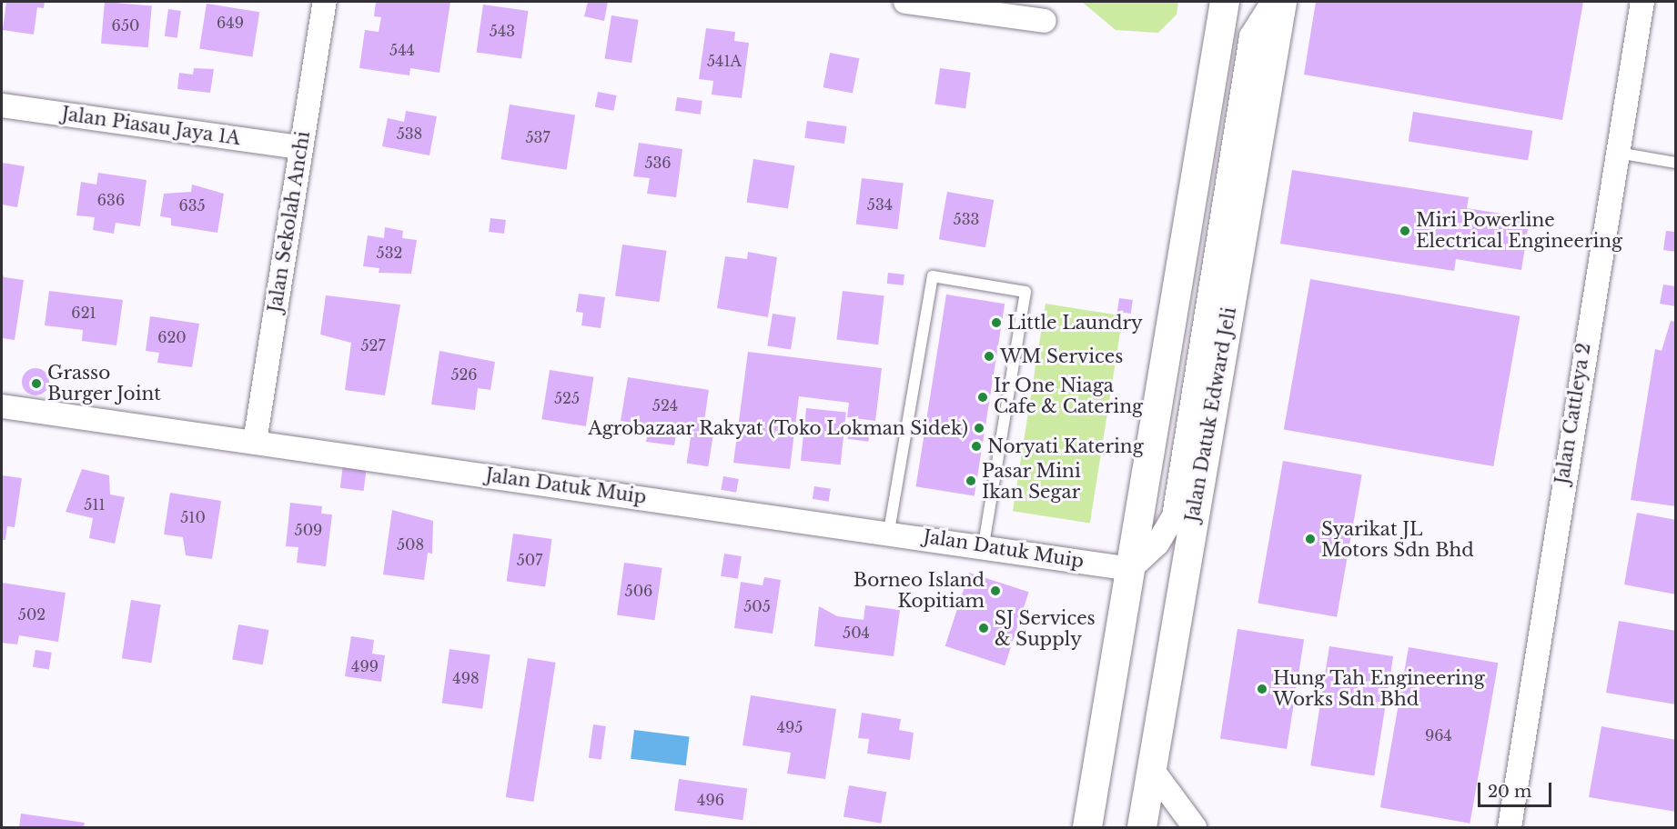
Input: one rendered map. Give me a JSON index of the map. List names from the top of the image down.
{
  "streets": {
    "street": [
      "Jalan Piasau Jaya 1A",
      "Jalan Sekolah Anchi",
      "Jalan Cattleya 2",
      "Jalan Datuk Edward Jeli",
      "Jalan Datuk Muip"
    ]
  },
  "crossings": [
    ["Jalan Piasau Jaya 1A", "Jalan Sekolah Anchi"],
    ["Jalan Sekolah Anchi", "Jalan Datuk Muip"]
  ],
  "places": [
    "Miri Powerline Electrical Engineering",
    "Little Laundry",
    "WM Services",
    "Grasso Burger Joint",
    "Ir One Niaga Cafe & Catering",
    "Agrobazaar Rakyat (Toko Lokman Sidek)",
    "Noryati Katering",
    "Pasar Mini Ikan Segar",
    "Syarikat JL Motors Sdn Bhd",
    "Borneo Island Kopitiam",
    "SJ Services & Supply",
    "Hung Tah Engineering Works Sdn Bhd"
  ],
  "house_numbers": [
    "649",
    "650",
    "543",
    "544",
    "541A",
    "538",
    "537",
    "536",
    "636",
    "534",
    "635",
    "533",
    "532",
    "621",
    "620",
    "527",
    "526",
    "525",
    "524",
    "511",
    "510",
    "509",
    "508",
    "507",
    "506",
    "505",
    "502",
    "504",
    "499",
    "498",
    "495",
    "964",
    "496"
  ],
  "scale_bar": "20 m"
}
